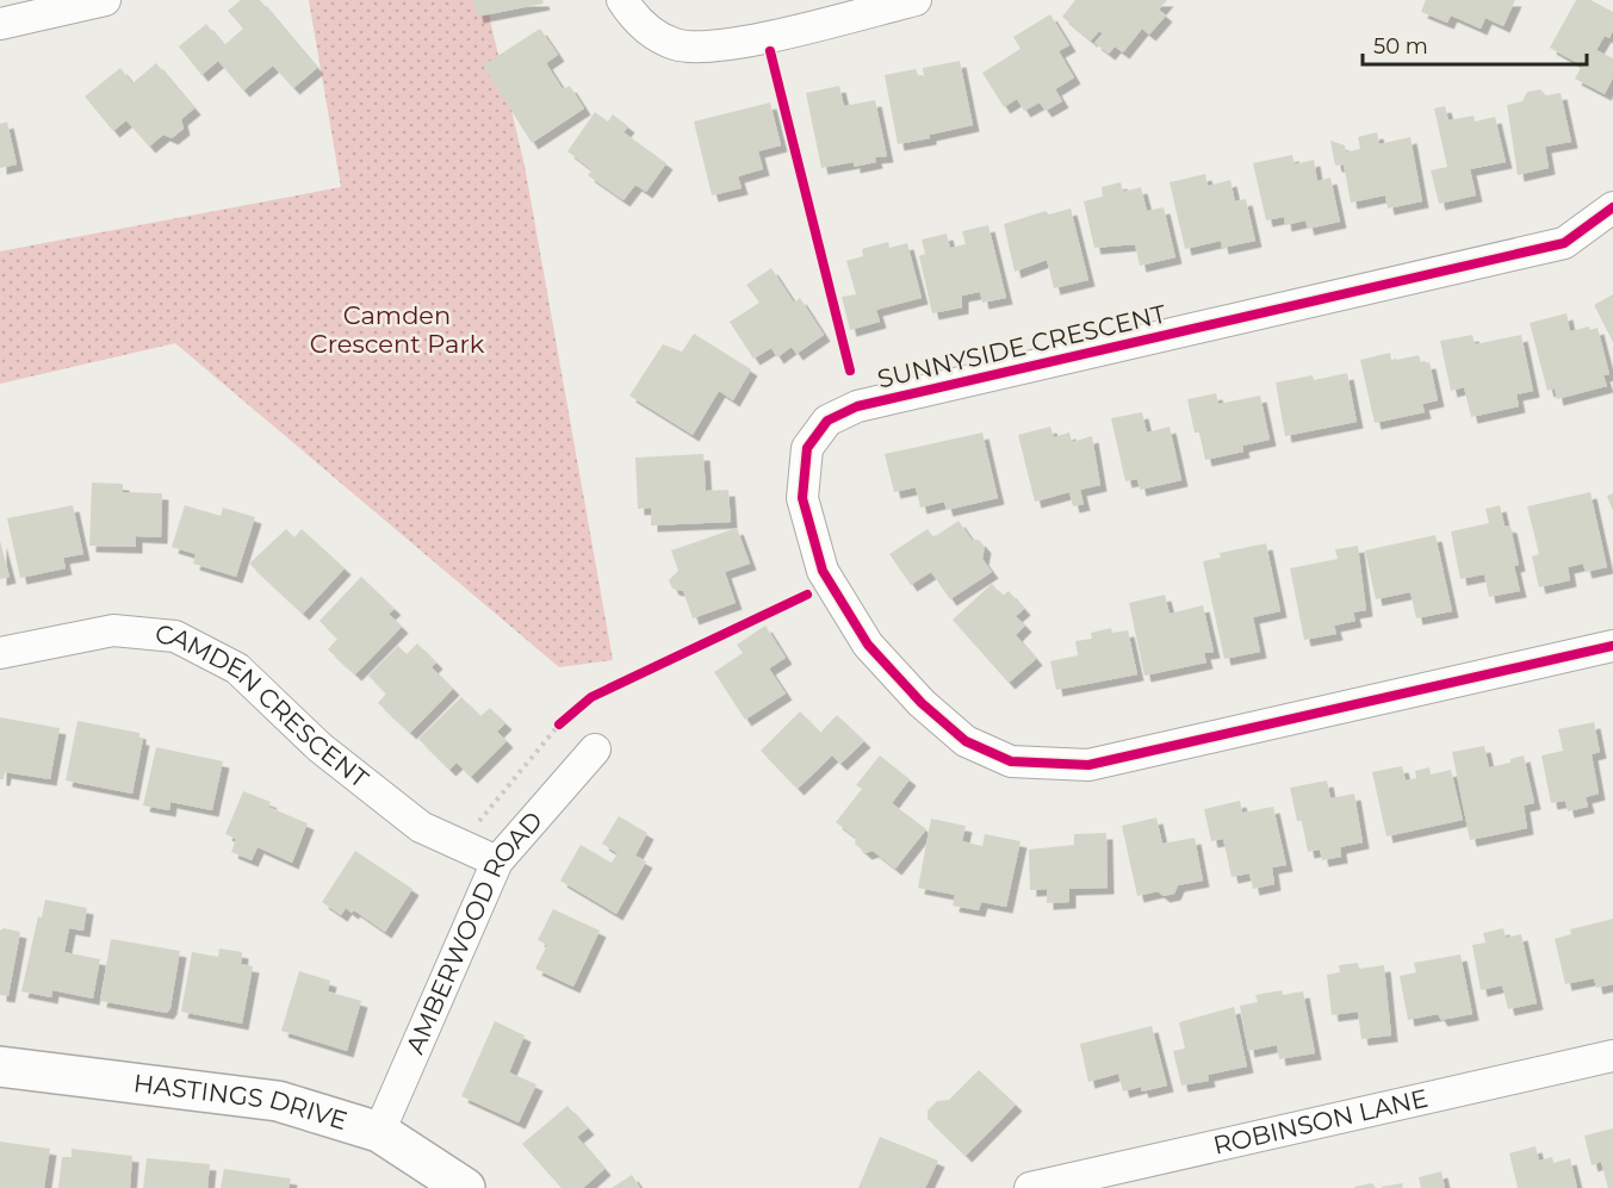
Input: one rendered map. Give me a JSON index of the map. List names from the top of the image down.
{
  "streets": {
    "street": [
      "SUNNYSIDE CRESCENT",
      "CAMDEN CRESCENT",
      "AMBERWOOD ROAD",
      "HASTINGS DRIVE",
      "ROBINSON LANE"
    ]
  },
  "crossings": [
    ["CAMDEN CRESCENT", "AMBERWOOD ROAD"],
    ["AMBERWOOD ROAD", "HASTINGS DRIVE"]
  ],
  "parks": ["Camden Crescent Park"],
  "scale_bar": "50 m"
}
